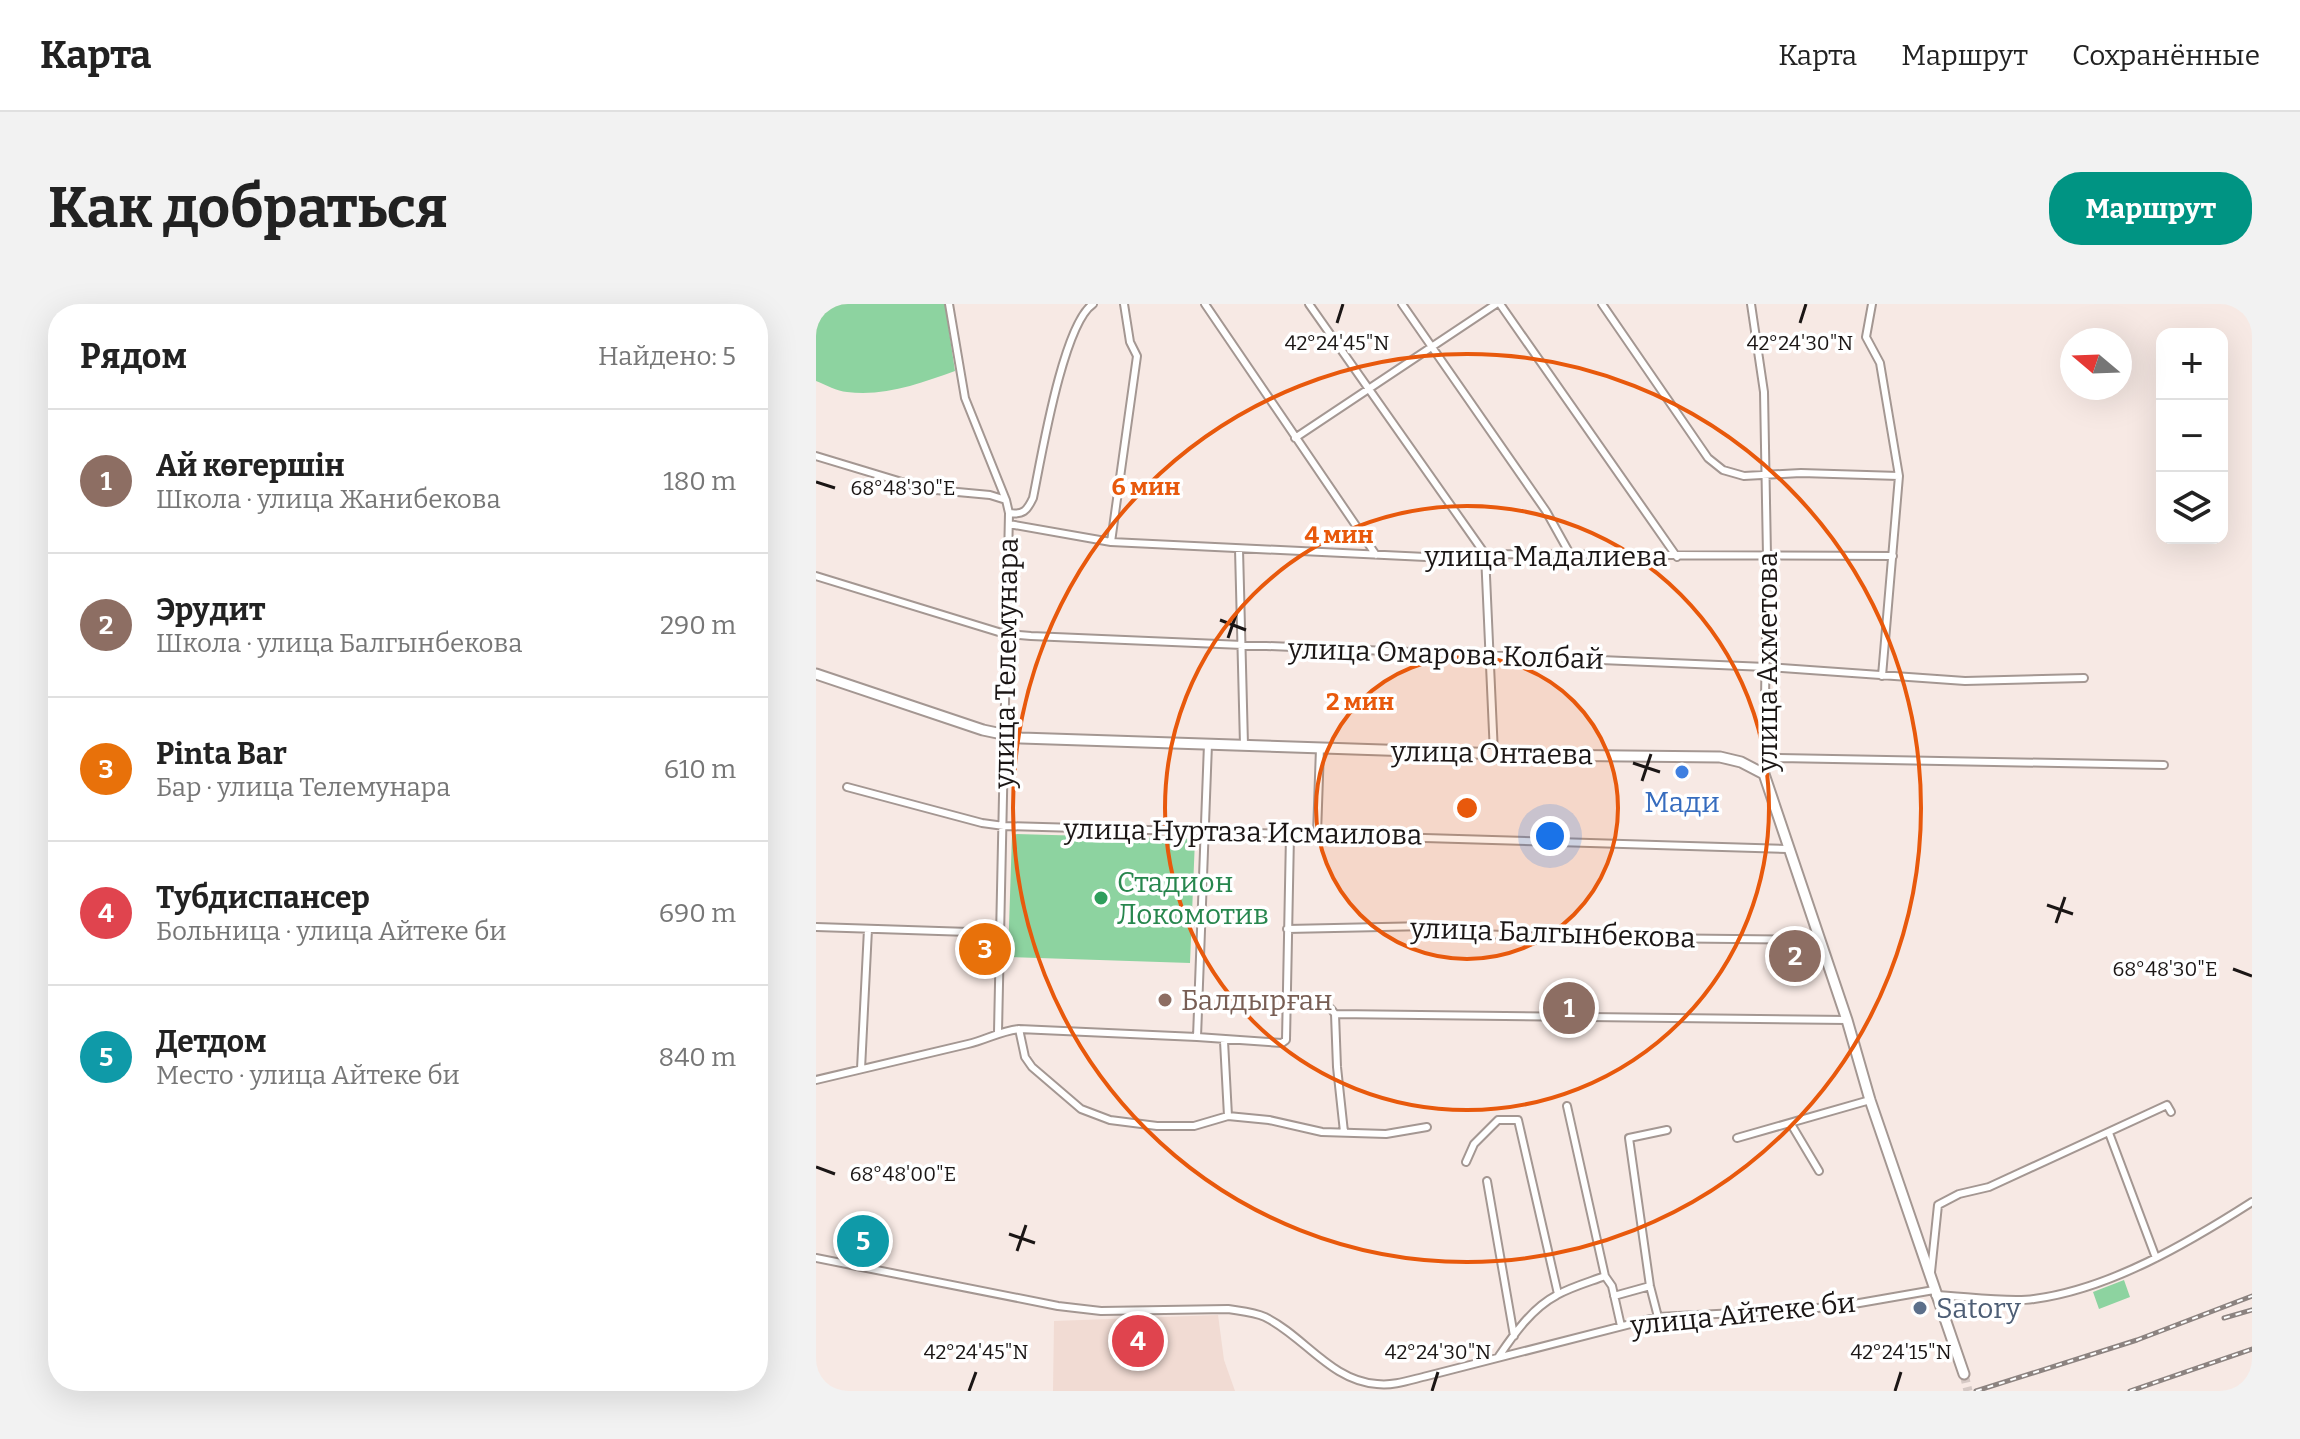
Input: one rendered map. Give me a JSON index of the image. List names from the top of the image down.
{
  "streets": {
    "main road": ["улица Ахметова", "улица Онтаева"],
    "street": [
      "улица Мадалиева",
      "улица Омарова Колбай",
      "улица Телемунара",
      "улица Нуртаза Исмаилова",
      "улица Балгынбекова",
      "улица Айтеке би"
    ]
  },
  "crossings": [
    ["улица Мадалиева", "улица Ахметова"],
    ["улица Мадалиева", "улица Телемунара"],
    ["улица Омарова Колбай", "улица Ахметова"],
    ["улица Омарова Колбай", "улица Телемунара"],
    ["улица Ахметова", "улица Онтаева"],
    ["улица Ахметова", "улица Нуртаза Исмаилова"],
    ["улица Ахметова", "улица Балгынбекова"],
    ["улица Ахметова", "улица Айтеке би"],
    ["улица Телемунара", "улица Онтаева"],
    ["улица Телемунара", "улица Нуртаза Исмаилова"]
  ],
  "places": [
    "Мади",
    "Стадион Локомотив",
    "Балдырған",
    "Satory"
  ],
  "north": "left",
  "page": {
    "header": "Карта",
    "nav": ["Карта", "Маршрут", "Сохранённые"],
    "buttons": "Маршрут",
    "title": "Как добраться",
    "heading": ["Рядом", "Найдено: 5"],
    "map_buttons": ["+", "−"],
    "list": [
      {
        "mark": "1",
        "name": "Ай көгершін",
        "note": "Школа · улица Жанибекова",
        "value": "180 m"
      },
      {
        "mark": "2",
        "name": "Эрудит",
        "note": "Школа · улица Балгынбекова",
        "value": "290 m"
      },
      {
        "mark": "3",
        "name": "Pinta Bar",
        "note": "Бар · улица Телемунара",
        "value": "610 m"
      },
      {
        "mark": "4",
        "name": "Тубдиспансер",
        "note": "Больница · улица Айтеке би",
        "value": "690 m"
      },
      {
        "mark": "5",
        "name": "Детдом",
        "note": "Место · улица Айтеке би",
        "value": "840 m"
      }
    ],
    "pins": [
      "3",
      "2",
      "1",
      "5",
      "4"
    ]
  },
  "coordinates": [
    "42°24'45\"N",
    "42°24'30\"N",
    "68°48'30\"E",
    "68°48'00\"E",
    "42°24'15\"N"
  ],
  "rings": ["6 мин", "4 мин", "2 мин"]
}
